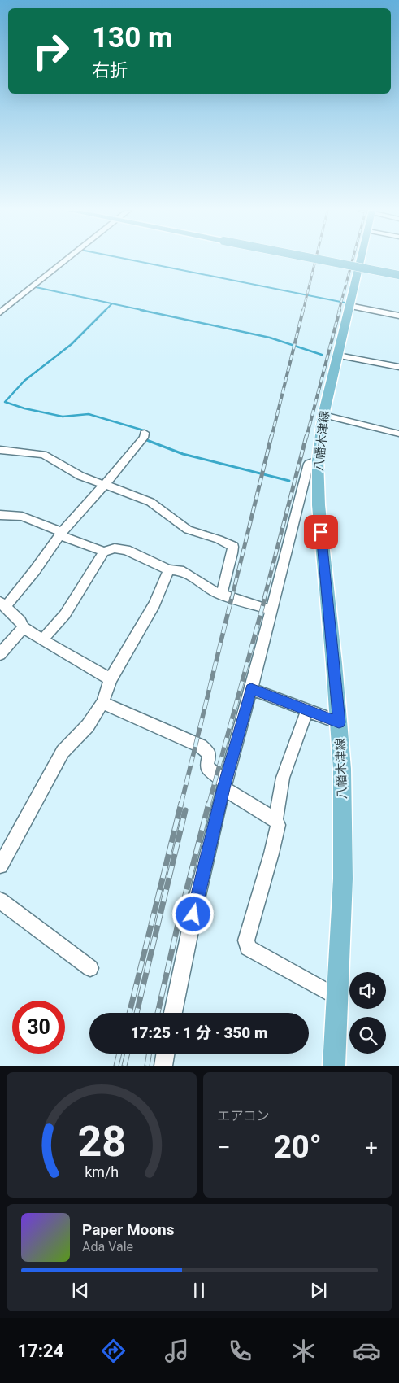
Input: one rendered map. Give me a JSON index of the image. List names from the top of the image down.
{
  "streets": {
    "main road": ["八幡木津線"]
  },
  "page": {
    "turn": ["130 m", "右折"],
    "limit": "30",
    "trip": "17:25 · 1 分 · 350 m",
    "tile": "エアコン",
    "heat": ["−", "20°", "+"],
    "song": ["Paper Moons", "Ada Vale"],
    "tabs": "17:24",
    "gauge": ["28", "km/h"]
  }
}
